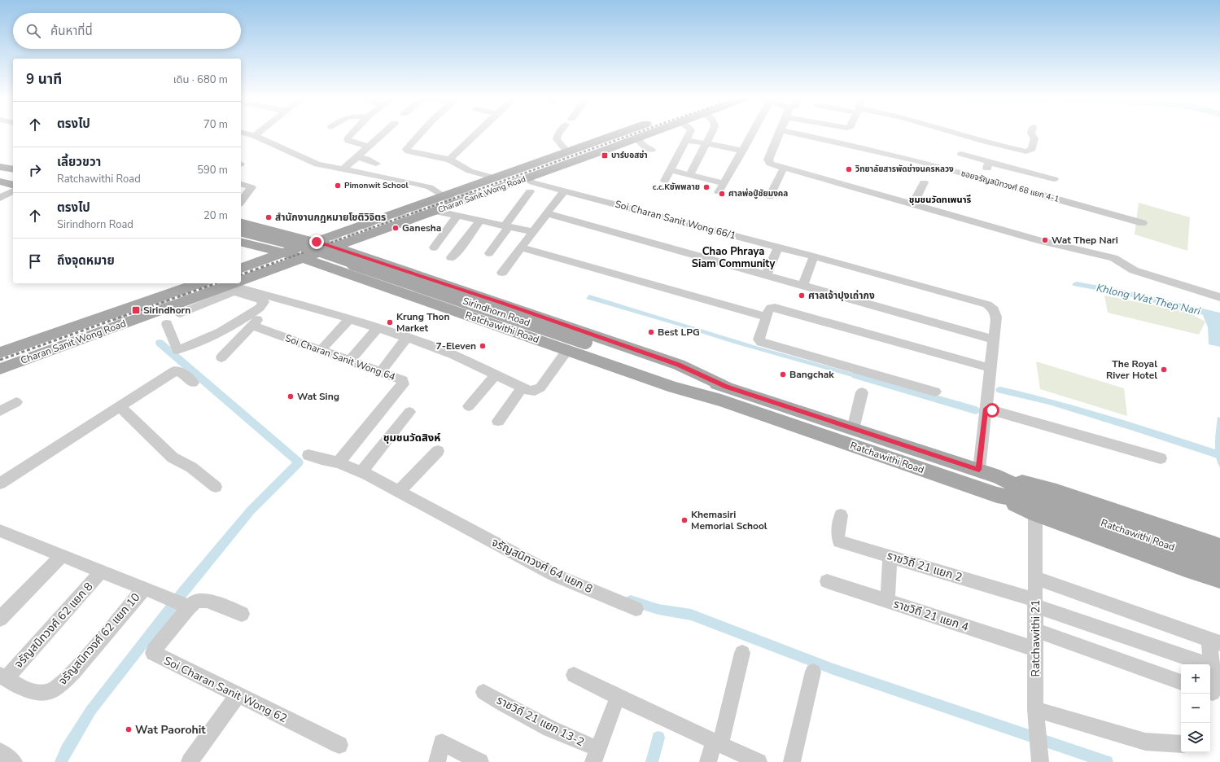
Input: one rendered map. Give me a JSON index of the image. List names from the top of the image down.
{
  "streets": {
    "main road": ["Charan Sanit Wong Road", "Sirindhorn Road", "Ratchawithi Road"],
    "street": [
      "ซอยจรัญสนิทวงศ์ 68 แยก 4-1",
      "Soi Charan Sanit Wong 66/1",
      "Soi Charan Sanit Wong 64",
      "จรัญสนิทวงศ์ 64 แยก 8",
      "ราชวิถี 21 แยก 2",
      "ราชวิถี 21 แยก 4",
      "จรัญสนิทวงศ์ 62 แยก 8",
      "Ratchawithi 21",
      "จรัญสนิทวงศ์ 62 แยก 10",
      "Soi Charan Sanit Wong 62",
      "ราชวิถี 21 แยก 13-2"
    ]
  },
  "crossings": [
    ["Charan Sanit Wong Road", "Soi Charan Sanit Wong 66/1"],
    ["Charan Sanit Wong Road", "Ratchawithi Road"],
    ["Sirindhorn Road", "Ratchawithi Road"],
    ["ราชวิถี 21 แยก 2", "Ratchawithi 21"],
    ["ราชวิถี 21 แยก 4", "Ratchawithi 21"],
    ["จรัญสนิทวงศ์ 62 แยก 8", "จรัญสนิทวงศ์ 62 แยก 10"]
  ],
  "districts": ["ชุมชนวัดทเพนารี", "Chao Phraya Siam Community", "ชุมชนวัดสิงห์"],
  "water": ["Khlong Wat Thep Nari"],
  "places": {
    "transit": ["บาร์บอสซ่า", "Sirindhorn"],
    "other": [
      "วิทยาลัยสารพัดช่างนครหลวง",
      "Pimonwit School",
      "c.c.Kซัพพลาย",
      "ศาลพ่อปู่ชัยมงคล",
      "สำนักงานกฎหมายโชติวิจิตร",
      "Ganesha",
      "Wat Thep Nari",
      "ศาลเจ้าปุงเถ่ากง",
      "Krung Thon Market",
      "Best LPG",
      "7-Eleven",
      "The Royal River Hotel",
      "Bangchak",
      "Wat Sing",
      "Khemasiri Memorial School",
      "Wat Paorohit"
    ]
  },
  "page": {
    "search": "ค้นหาที่นี่",
    "heading": ["9 นาที", "เดิน · 680 m"],
    "list": [
      ["ตรงไป", "70 m"],
      ["เลี้ยวขวา", "Ratchawithi Road", "590 m"],
      ["ตรงไป", "Sirindhorn Road", "20 m"],
      "ถึงจุดหมาย"
    ],
    "map_buttons": ["+", "−"]
  }
}
